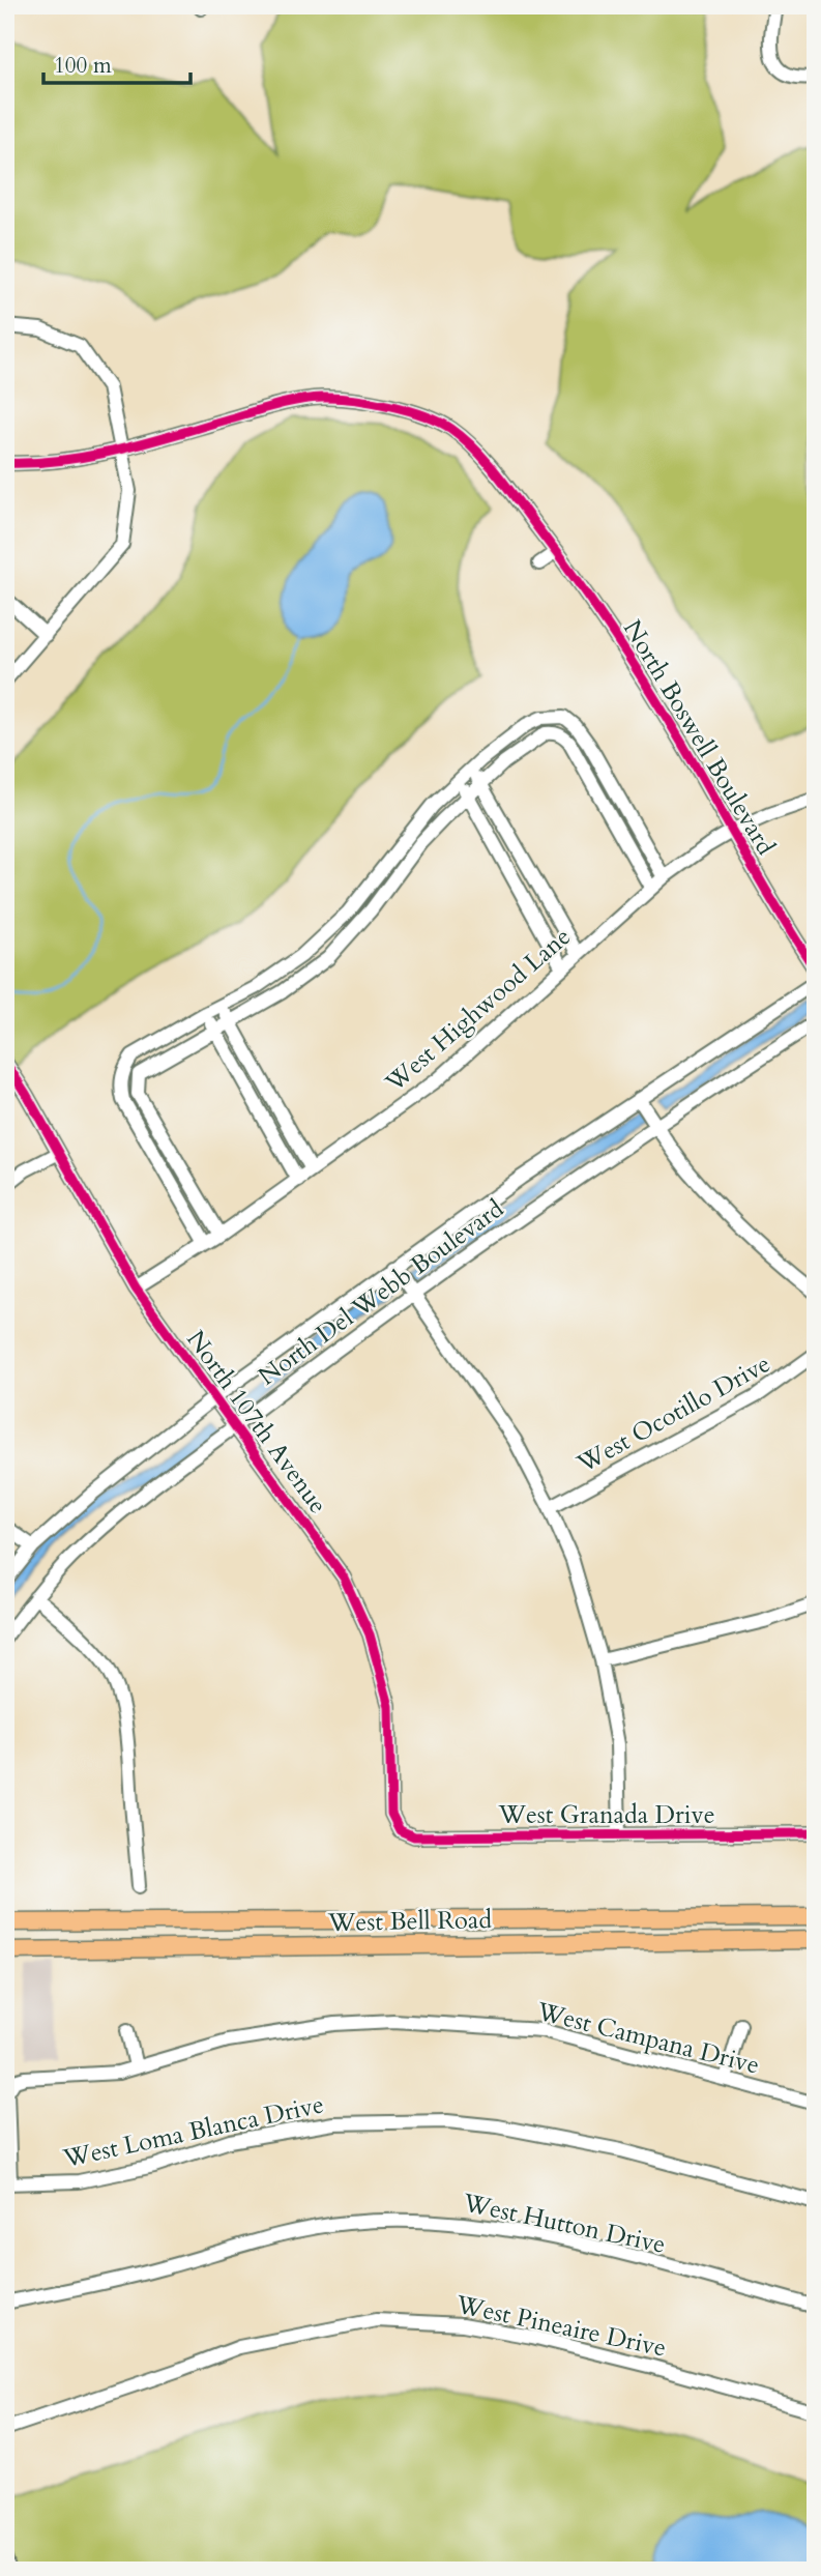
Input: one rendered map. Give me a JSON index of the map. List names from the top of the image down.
{
  "streets": {
    "main road": ["West Bell Road"],
    "street": [
      "North Boswell Boulevard",
      "West Highwood Lane",
      "North Del Webb Boulevard",
      "West Ocotillo Drive",
      "North 107th Avenue",
      "West Granada Drive",
      "West Campana Drive",
      "West Loma Blanca Drive",
      "West Hutton Drive",
      "West Pineaire Drive"
    ]
  },
  "crossings": [
    ["North Boswell Boulevard", "West Highwood Lane"],
    ["West Highwood Lane", "North 107th Avenue"],
    ["North Del Webb Boulevard", "North 107th Avenue"],
    ["North 107th Avenue", "West Granada Drive"],
    ["West Campana Drive", "West Loma Blanca Drive"]
  ],
  "scale_bar": "100 m"
}
